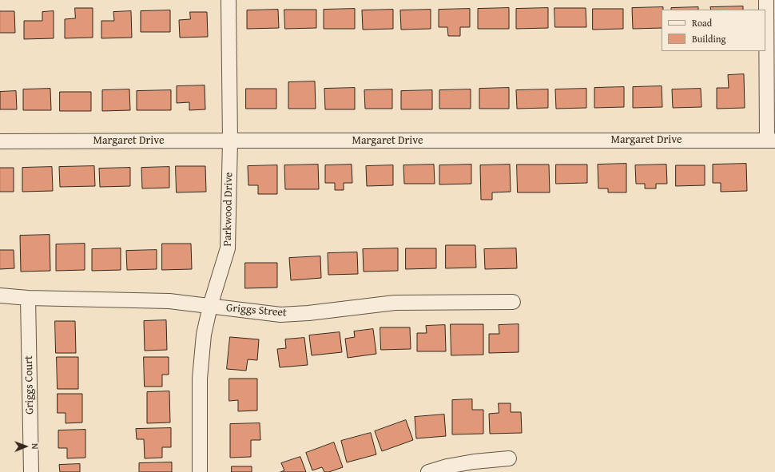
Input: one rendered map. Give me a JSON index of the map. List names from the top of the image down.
{
  "streets": {
    "street": [
      "Margaret Drive",
      "Parkwood Drive",
      "Griggs Street",
      "Griggs Court"
    ]
  },
  "crossings": [
    ["Margaret Drive", "Parkwood Drive"],
    ["Parkwood Drive", "Griggs Street"],
    ["Griggs Street", "Griggs Court"]
  ],
  "legend": ["Road", "Building"],
  "north": "right"
}
